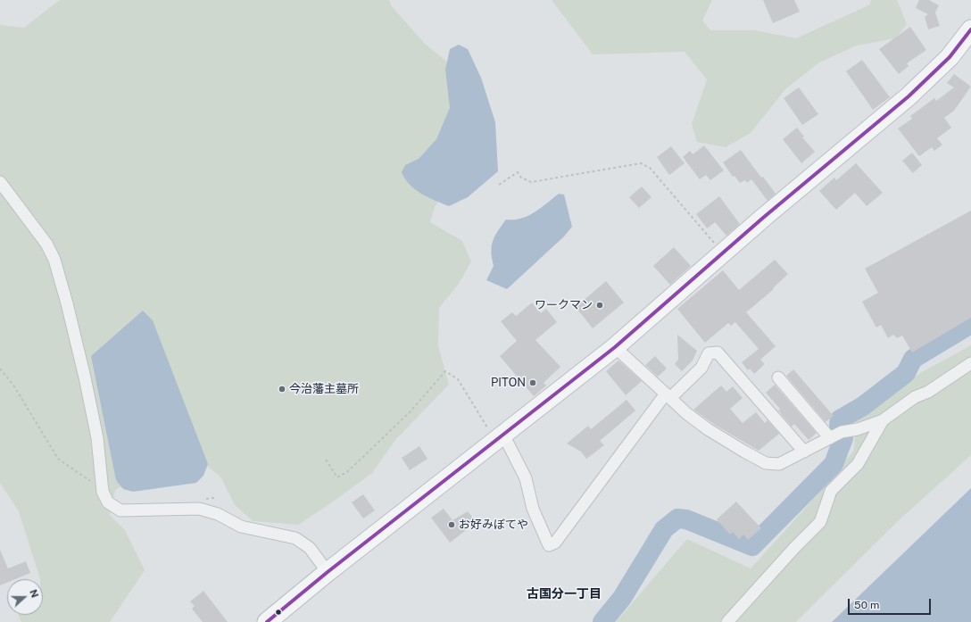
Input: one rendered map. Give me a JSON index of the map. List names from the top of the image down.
{
  "districts": ["古国分一丁目"],
  "places": [
    "ワークマン",
    "PITON",
    "今治藩主墓所",
    "お好みぼてや"
  ],
  "scale_bar": "50 m",
  "north": "right"
}
